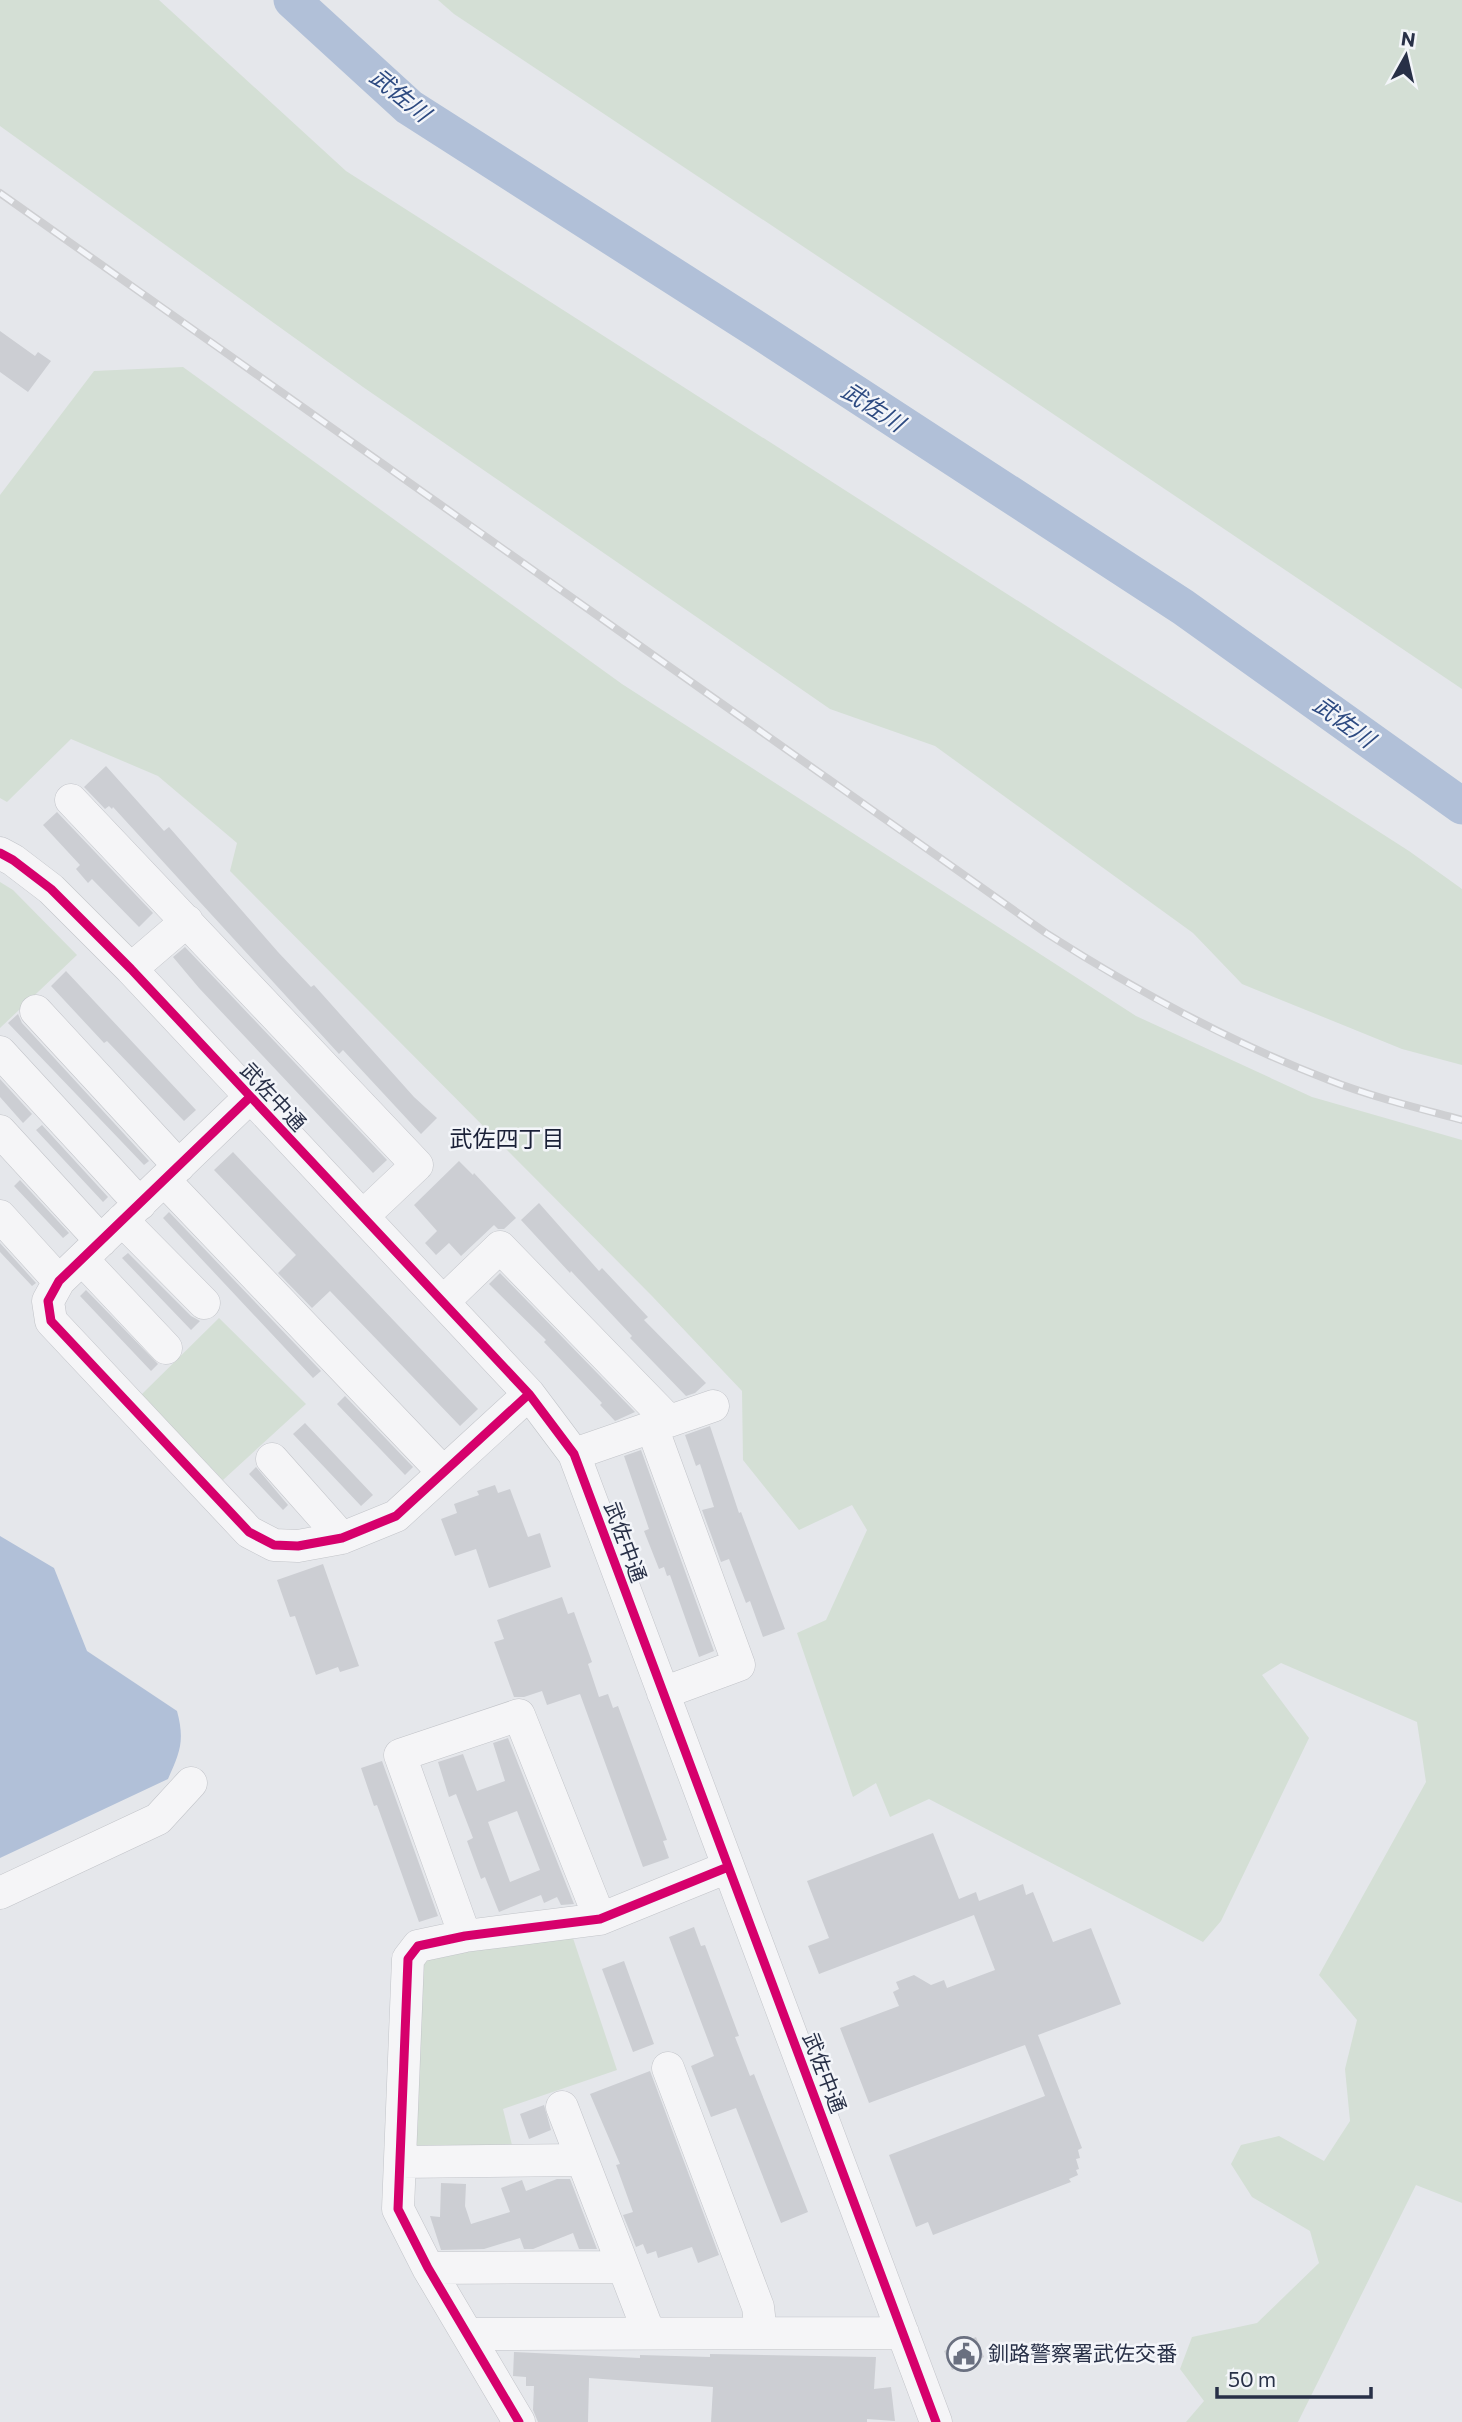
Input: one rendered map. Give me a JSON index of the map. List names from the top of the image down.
{
  "streets": {
    "street": ["武佐中通"]
  },
  "districts": ["武佐四丁目"],
  "water": ["武佐川"],
  "places": {
    "public building": ["釧路警察署武佐交番"]
  },
  "scale_bar": "50 m",
  "north": "top"
}
